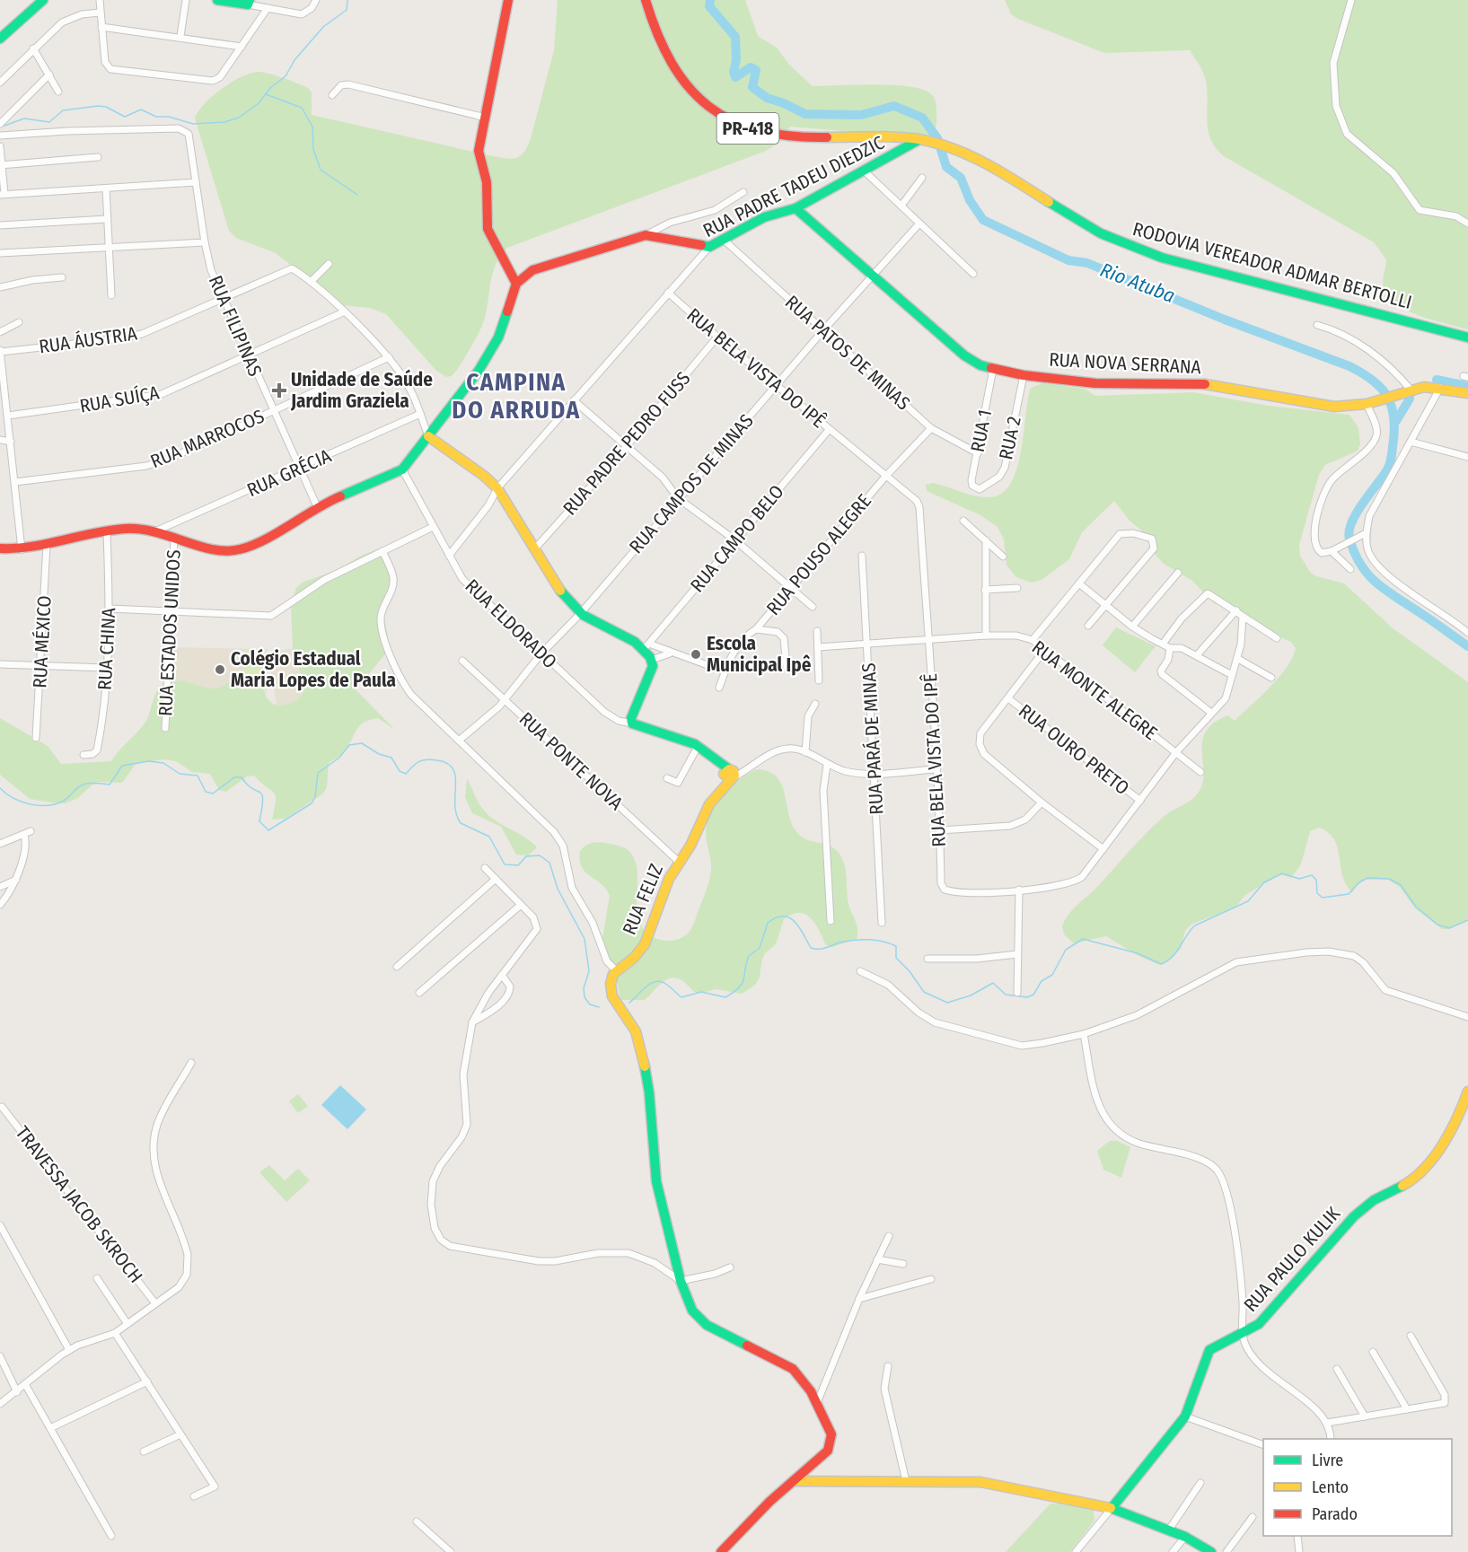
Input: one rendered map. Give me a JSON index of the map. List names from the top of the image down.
{
  "streets": {
    "main road": [
      "PR-418",
      "RUA PADRE TADEU DIEDZIC",
      "RODOVIA VEREADOR ADMAR BERTOLLI",
      "RUA NOVA SERRANA",
      "RUA FELIZ",
      "RUA PAULO KULIK"
    ],
    "street": [
      "RUA FILIPINAS",
      "RUA ÁUSTRIA",
      "RUA PATOS DE MINAS",
      "RUA BELA VISTA DO IPÊ",
      "RUA SUÍÇA",
      "RUA 1",
      "RUA 2",
      "RUA MARROCOS",
      "RUA PADRE PEDRO FUSS",
      "RUA GRÉCIA",
      "RUA CAMPOS DE MINAS",
      "RUA CAMPO BELO",
      "RUA POUSO ALEGRE",
      "RUA ELDORADO",
      "RUA ESTADOS UNIDOS",
      "RUA MÉXICO",
      "RUA CHINA",
      "RUA MONTE ALEGRE",
      "RUA PARÁ DE MINAS",
      "RUA OURO PRETO",
      "RUA PONTE NOVA",
      "TRAVESSA JACOB SKROCH"
    ]
  },
  "crossings": [
    ["RUA PADRE TADEU DIEDZIC", "RODOVIA VEREADOR ADMAR BERTOLLI"],
    ["RUA PADRE TADEU DIEDZIC", "RUA PATOS DE MINAS"],
    ["RUA PADRE TADEU DIEDZIC", "RUA NOVA SERRANA"],
    ["RUA PADRE TADEU DIEDZIC", "RUA BELA VISTA DO IPÊ"],
    ["RUA PADRE TADEU DIEDZIC", "RUA ELDORADO"],
    ["RUA FILIPINAS", "RUA ÁUSTRIA"],
    ["RUA FILIPINAS", "RUA SUÍÇA"],
    ["RUA FILIPINAS", "RUA MARROCOS"],
    ["RUA FILIPINAS", "RUA GRÉCIA"],
    ["RUA PATOS DE MINAS", "RUA 1"],
    ["RUA PATOS DE MINAS", "RUA CAMPOS DE MINAS"],
    ["RUA PATOS DE MINAS", "RUA POUSO ALEGRE"],
    ["RUA NOVA SERRANA", "RUA 1"],
    ["RUA NOVA SERRANA", "RUA 2"],
    ["RUA NOVA SERRANA", "RUA CAMPOS DE MINAS"],
    ["RUA BELA VISTA DO IPÊ", "RUA PADRE PEDRO FUSS"],
    ["RUA BELA VISTA DO IPÊ", "RUA CAMPOS DE MINAS"],
    ["RUA BELA VISTA DO IPÊ", "RUA CAMPO BELO"],
    ["RUA BELA VISTA DO IPÊ", "RUA POUSO ALEGRE"],
    ["RUA BELA VISTA DO IPÊ", "RUA MONTE ALEGRE"],
    ["RUA BELA VISTA DO IPÊ", "RUA OURO PRETO"],
    ["RUA 1", "RUA 2"],
    ["RUA CAMPOS DE MINAS", "RUA ELDORADO"],
    ["RUA CAMPOS DE MINAS", "RUA PONTE NOVA"],
    ["RUA MONTE ALEGRE", "RUA PARÁ DE MINAS"],
    ["RUA PONTE NOVA", "RUA FELIZ"]
  ],
  "districts": ["CAMPINA DO ARRUDA"],
  "water": ["Rio Atuba"],
  "places": {
    "health": ["Unidade de Saúde Jardim Graziela"],
    "other": ["Escola Municipal Ipê", "Colégio Estadual Maria Lopes de Paula"]
  },
  "legend": ["Livre", "Lento", "Parado"]
}
